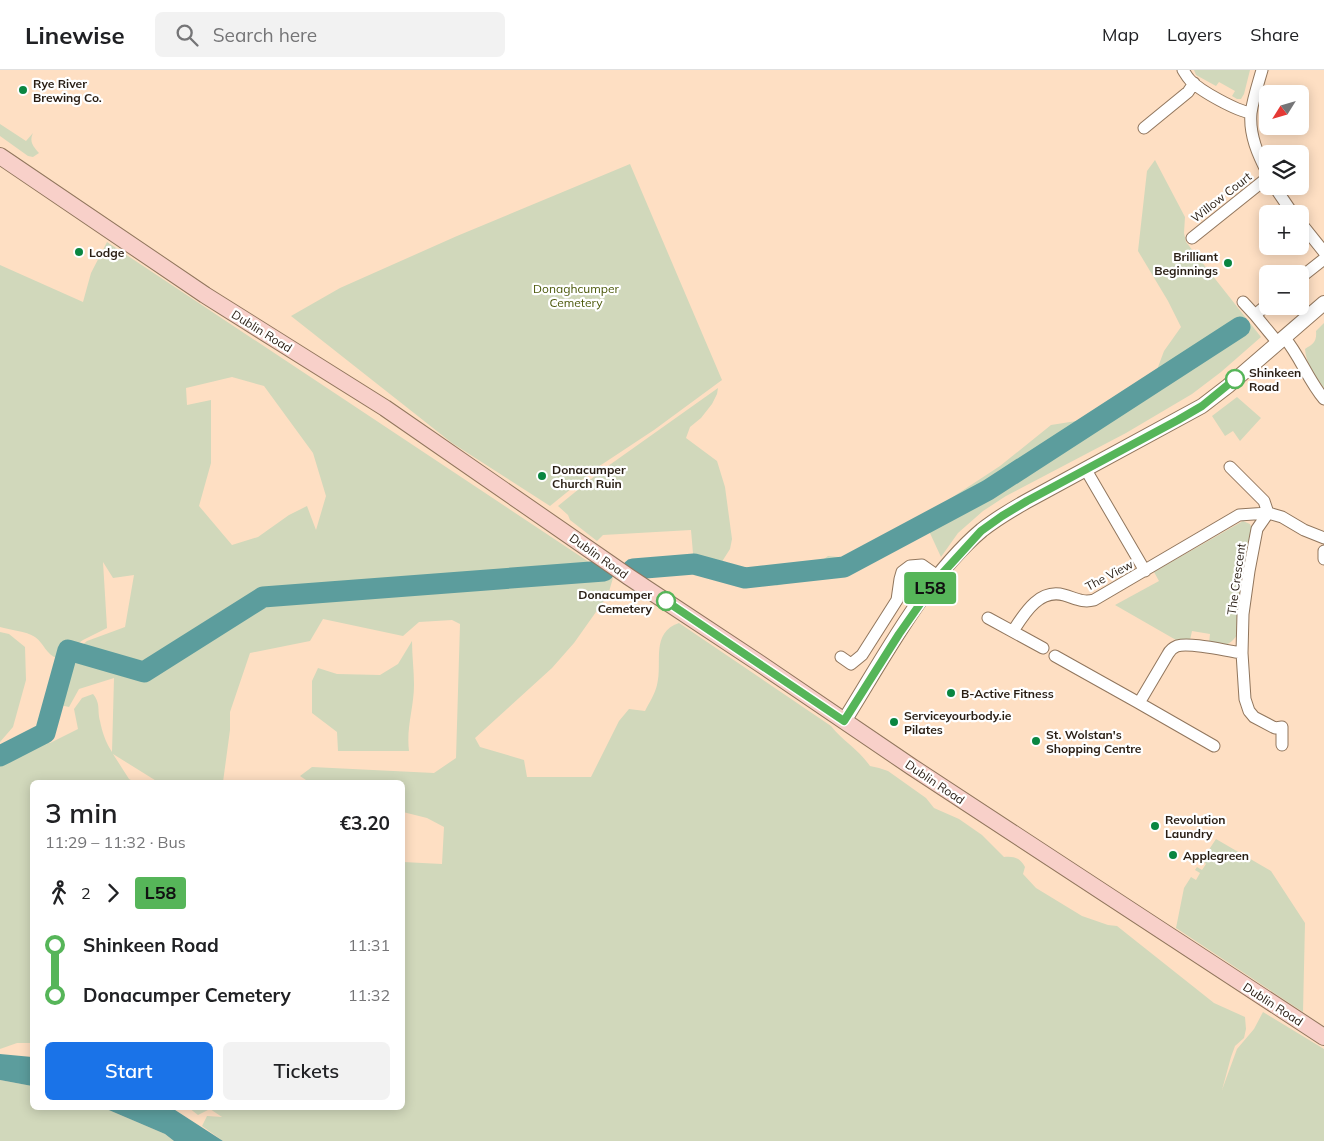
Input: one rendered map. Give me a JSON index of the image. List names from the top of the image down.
{
  "streets": {
    "main road": ["Dublin Road"],
    "street": ["Willow Court", "The View", "The Crescent"]
  },
  "crossings": [
    ["The View", "The Crescent"]
  ],
  "parks": ["Donaghcumper Cemetery"],
  "places": [
    "Rye River Brewing Co.",
    "Lodge",
    "Brilliant Beginnings",
    "Shinkeen Road",
    "Donacumper Church Ruin",
    "Donacumper Cemetery",
    "B-Active Fitness",
    "Serviceyourbody.ie Pilates",
    "St. Wolstan's Shopping Centre",
    "Revolution Laundry",
    "Applegreen"
  ],
  "lines": ["bus line L58"],
  "north": "bottom left",
  "page": {
    "header": "Linewise",
    "search": "Search here",
    "nav": ["Map", "Layers", "Share"],
    "on_map": "L58",
    "map_buttons": ["+", "−"],
    "heading": ["3 min", "11:29 – 11:32 · Bus", "€3.20"],
    "legs": ["2", "L58"],
    "list": [
      {
        "name": "Shinkeen Road",
        "value": "11:31"
      },
      {
        "name": "Donacumper Cemetery",
        "value": "11:32"
      }
    ],
    "buttons": ["Start", "Tickets"]
  }
}
